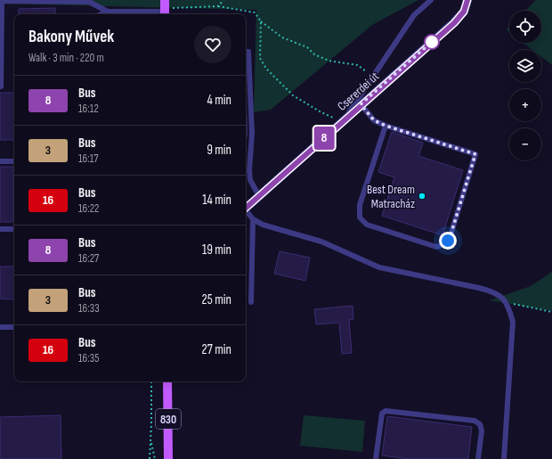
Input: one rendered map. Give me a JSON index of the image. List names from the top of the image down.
{
  "streets": {
    "main road": ["830"],
    "street": ["Csererdei út"]
  },
  "places": ["Best Dream Matracház"],
  "lines": ["bus line 8"],
  "page": {
    "on_map": "8",
    "map_buttons": ["+", "−"],
    "heading": ["Bakony Művek", "Walk · 3 min · 220 m"],
    "list": [
      {
        "mark": "8",
        "name": "Bus",
        "note": "16:12",
        "value": "4 min"
      },
      {
        "mark": "3",
        "name": "Bus",
        "note": "16:17",
        "value": "9 min"
      },
      {
        "mark": "16",
        "name": "Bus",
        "note": "16:22",
        "value": "14 min"
      },
      {
        "mark": "8",
        "name": "Bus",
        "note": "16:27",
        "value": "19 min"
      },
      {
        "mark": "3",
        "name": "Bus",
        "note": "16:33",
        "value": "25 min"
      },
      {
        "mark": "16",
        "name": "Bus",
        "note": "16:35",
        "value": "27 min"
      }
    ]
  }
}
